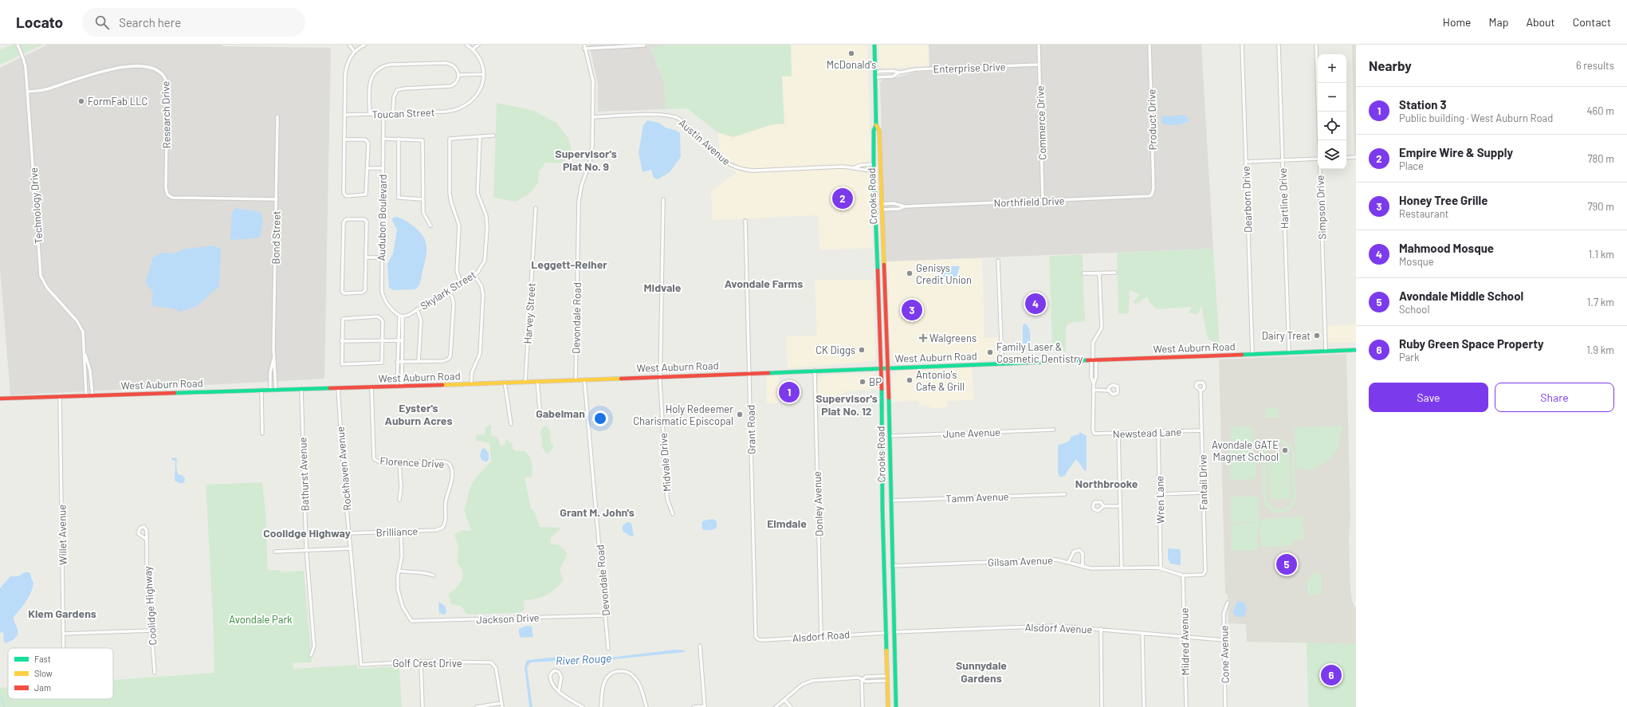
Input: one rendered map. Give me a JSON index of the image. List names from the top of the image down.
{
  "streets": {
    "main road": ["Crooks Road", "West Auburn Road"],
    "street": [
      "Enterprise Drive",
      "Toucan Street",
      "Research Drive",
      "Product Drive",
      "Commerce Drive",
      "Austin Avenue",
      "Hartline Drive",
      "Dearborn Drive",
      "Northfield Drive",
      "Technology Drive",
      "Simpson Drive",
      "Audubon Boulevard",
      "Bond Street",
      "Skylark Street",
      "Harvey Street",
      "Devondale Road",
      "Grant Road",
      "June Avenue",
      "Newstead Lane",
      "Florence Drive",
      "Midvale Drive",
      "Rockhaven Avenue",
      "Bathurst Avenue",
      "Fantail Drive",
      "Tamm Avenue",
      "Wren Lane",
      "Donley Avenue",
      "Brilliance",
      "Willet Avenue",
      "Gilsam Avenue",
      "Coolidge Highway",
      "Jackson Drive",
      "Alsdorf Avenue",
      "Alsdorf Road",
      "Mildred Avenue",
      "Cone Avenue",
      "Golf Crest Drive"
    ]
  },
  "crossings": [
    ["Enterprise Drive", "Commerce Drive"],
    ["Enterprise Drive", "Crooks Road"],
    ["Toucan Street", "Audubon Boulevard"],
    ["Research Drive", "Bond Street"],
    ["Product Drive", "Northfield Drive"],
    ["Commerce Drive", "Northfield Drive"],
    ["Austin Avenue", "Crooks Road"],
    ["Austin Avenue", "Devondale Road"],
    ["Crooks Road", "Northfield Drive"],
    ["Crooks Road", "West Auburn Road"],
    ["Crooks Road", "June Avenue"],
    ["Crooks Road", "Tamm Avenue"],
    ["Crooks Road", "Gilsam Avenue"],
    ["Crooks Road", "Alsdorf Avenue"],
    ["Crooks Road", "Alsdorf Road"],
    ["Hartline Drive", "West Auburn Road"],
    ["Dearborn Drive", "West Auburn Road"],
    ["Technology Drive", "West Auburn Road"],
    ["Simpson Drive", "West Auburn Road"],
    ["Audubon Boulevard", "Skylark Street"],
    ["Bond Street", "West Auburn Road"],
    ["Harvey Street", "West Auburn Road"],
    ["Devondale Road", "West Auburn Road"],
    ["Devondale Road", "Jackson Drive"],
    ["West Auburn Road", "Grant Road"],
    ["West Auburn Road", "Florence Drive"],
    ["West Auburn Road", "Midvale Drive"],
    ["West Auburn Road", "Rockhaven Avenue"],
    ["West Auburn Road", "Bathurst Avenue"],
    ["West Auburn Road", "Donley Avenue"],
    ["West Auburn Road", "Willet Avenue"],
    ["Grant Road", "Alsdorf Road"],
    ["Newstead Lane", "Fantail Drive"],
    ["Newstead Lane", "Wren Lane"],
    ["Florence Drive", "Brilliance"],
    ["Rockhaven Avenue", "Brilliance"],
    ["Rockhaven Avenue", "Golf Crest Drive"],
    ["Fantail Drive", "Gilsam Avenue"],
    ["Wren Lane", "Gilsam Avenue"],
    ["Donley Avenue", "Alsdorf Road"],
    ["Gilsam Avenue", "Mildred Avenue"],
    ["Alsdorf Avenue", "Mildred Avenue"],
    ["Alsdorf Avenue", "Cone Avenue"]
  ],
  "districts": [
    "Supervisor's Plat No. 9",
    "Leggett-Reiher",
    "Avondale Farms",
    "Midvale",
    "Supervisor's Plat No. 12",
    "Eyster's Auburn Acres",
    "Gabelman",
    "Northbrooke",
    "Grant M. John's",
    "Elmdale",
    "Coolidge Highway",
    "Klem Gardens",
    "Sunnydale Gardens"
  ],
  "water": ["River Rouge"],
  "parks": ["Avondale Park"],
  "places": {
    "other": [
      "McDonald's",
      "FormFab LLC",
      "Genisys Credit Union",
      "Dairy Treat",
      "CK Diggs",
      "Family Laser & Cosmetic Dentistry",
      "Antonio's Cafe & Grill",
      "BP",
      "Holy Redeemer Charismatic Episcopal",
      "Avondale GATE Magnet School"
    ],
    "health": ["Walgreens"]
  },
  "legend": ["Fast", "Slow", "Jam"],
  "page": {
    "header": "Locato",
    "search": "Search here",
    "nav": [
      "Home",
      "Map",
      "About",
      "Contact"
    ],
    "heading": ["Nearby", "6 results"],
    "map_buttons": ["+", "−"],
    "list": [
      {
        "mark": "1",
        "name": "Station 3",
        "note": "Public building · West Auburn Road",
        "value": "460 m"
      },
      {
        "mark": "2",
        "name": "Empire Wire & Supply",
        "note": "Place",
        "value": "780 m"
      },
      {
        "mark": "3",
        "name": "Honey Tree Grille",
        "note": "Restaurant",
        "value": "790 m"
      },
      {
        "mark": "4",
        "name": "Mahmood Mosque",
        "note": "Mosque",
        "value": "1.1 km"
      },
      {
        "mark": "5",
        "name": "Avondale Middle School",
        "note": "School",
        "value": "1.7 km"
      },
      {
        "mark": "6",
        "name": "Ruby Green Space Property",
        "note": "Park",
        "value": "1.9 km"
      }
    ],
    "pins": [
      "2",
      "4",
      "3",
      "1",
      "5",
      "6"
    ],
    "buttons": ["Save", "Share"]
  }
}
